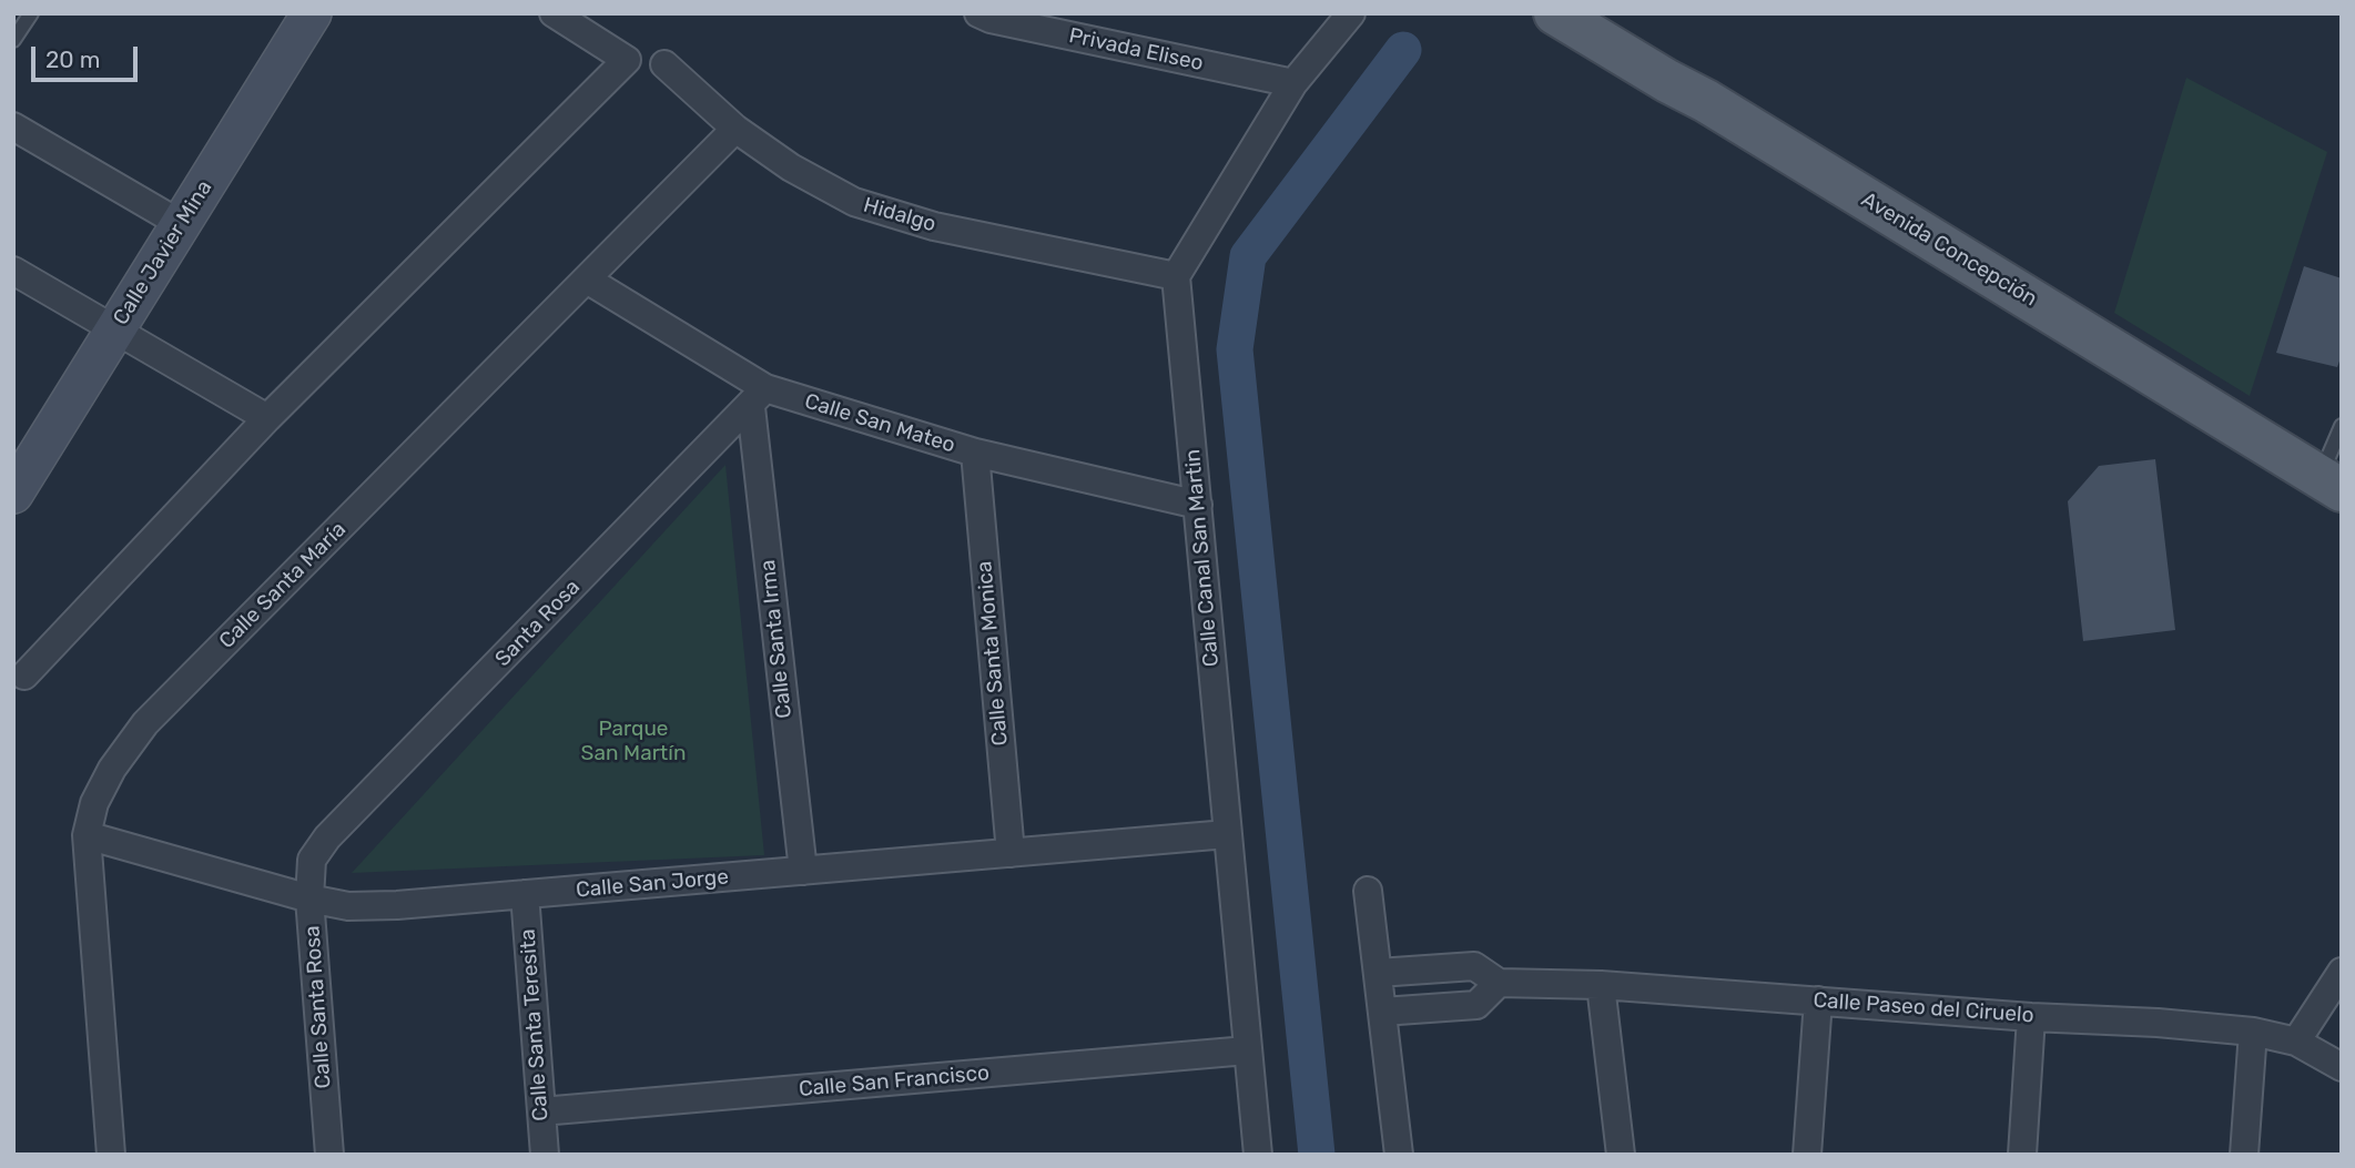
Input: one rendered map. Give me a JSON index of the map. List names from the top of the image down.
{
  "streets": {
    "main road": ["Avenida Concepción", "Calle Javier Mina"],
    "street": [
      "Privada Eliseo",
      "Hidalgo",
      "Calle San Mateo",
      "Calle Canal San Martin",
      "Calle Santa María",
      "Santa Rosa",
      "Calle Santa Irma",
      "Calle Santa Monica",
      "Calle San Jorge",
      "Calle Santa Rosa",
      "Calle Paseo del Ciruelo",
      "Calle Santa Teresita",
      "Calle San Francisco"
    ]
  },
  "crossings": [
    ["Hidalgo", "Calle Canal San Martin"],
    ["Hidalgo", "Calle Santa María"],
    ["Calle San Mateo", "Calle Canal San Martin"],
    ["Calle San Mateo", "Calle Santa María"],
    ["Calle San Mateo", "Santa Rosa"],
    ["Calle San Mateo", "Calle Santa Irma"],
    ["Calle San Mateo", "Calle Santa Monica"],
    ["Calle Canal San Martin", "Calle San Jorge"],
    ["Calle Canal San Martin", "Calle San Francisco"],
    ["Calle Santa María", "Calle San Jorge"],
    ["Santa Rosa", "Calle Santa Irma"],
    ["Santa Rosa", "Calle Santa Rosa"],
    ["Calle Santa Irma", "Calle San Jorge"],
    ["Calle Santa Monica", "Calle San Jorge"],
    ["Calle San Jorge", "Calle Santa Rosa"],
    ["Calle San Jorge", "Calle Santa Teresita"],
    ["Calle Santa Teresita", "Calle San Francisco"]
  ],
  "parks": ["Parque San Martín"],
  "scale_bar": "20 m"
}
